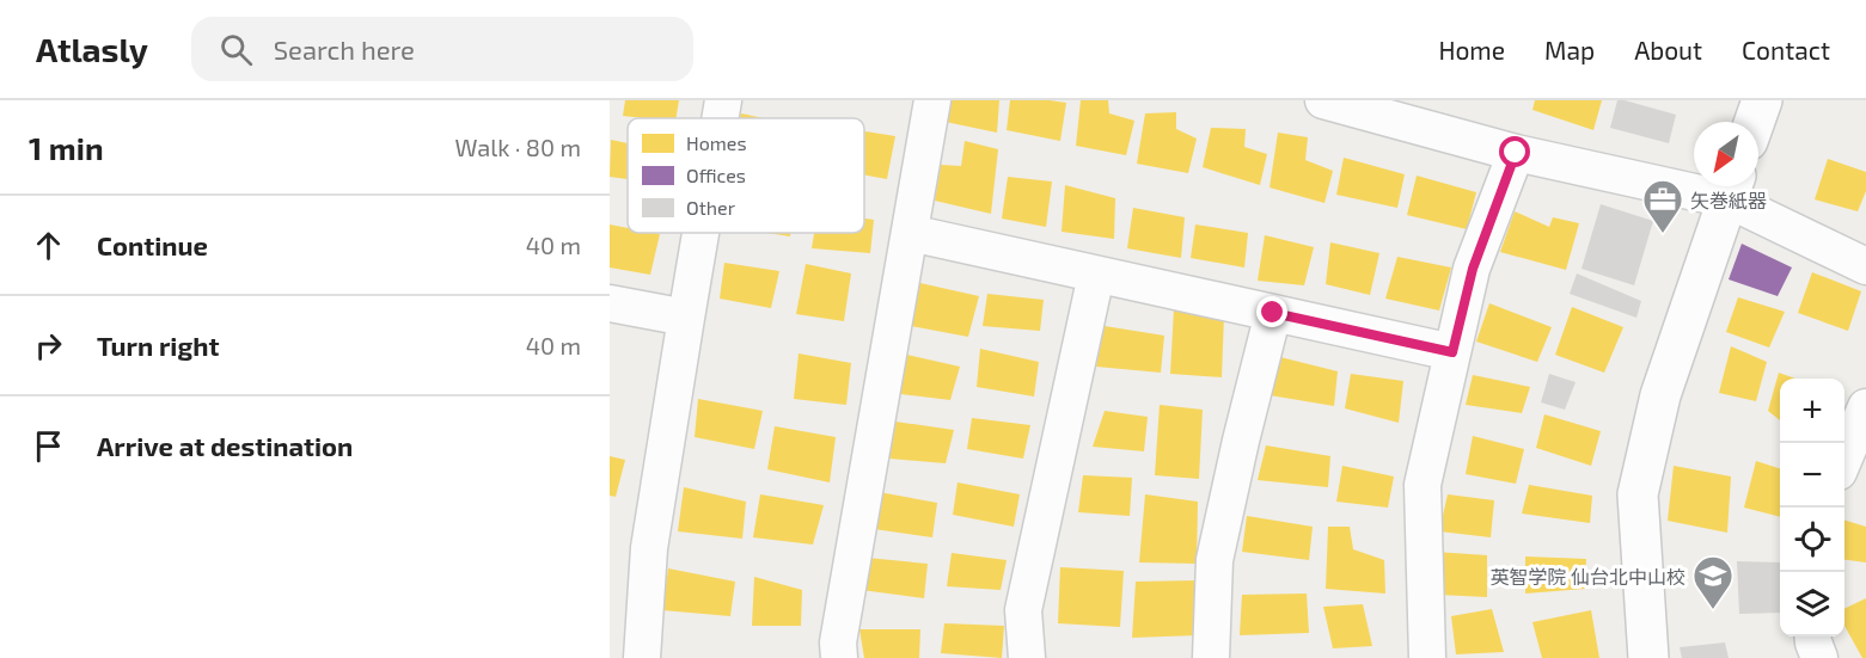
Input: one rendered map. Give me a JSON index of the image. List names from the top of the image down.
{
  "places": {
    "office": ["矢巻紙器"],
    "school or university": ["英智学院 仙台北中山校"]
  },
  "legend": ["Homes", "Offices", "Other"],
  "north": "bottom left",
  "page": {
    "header": "Atlasly",
    "search": "Search here",
    "nav": [
      "Home",
      "Map",
      "About",
      "Contact"
    ],
    "heading": ["1 min", "Walk · 80 m"],
    "list": [
      ["Continue", "40 m"],
      ["Turn right", "40 m"],
      "Arrive at destination"
    ],
    "map_buttons": ["+", "−"]
  }
}
